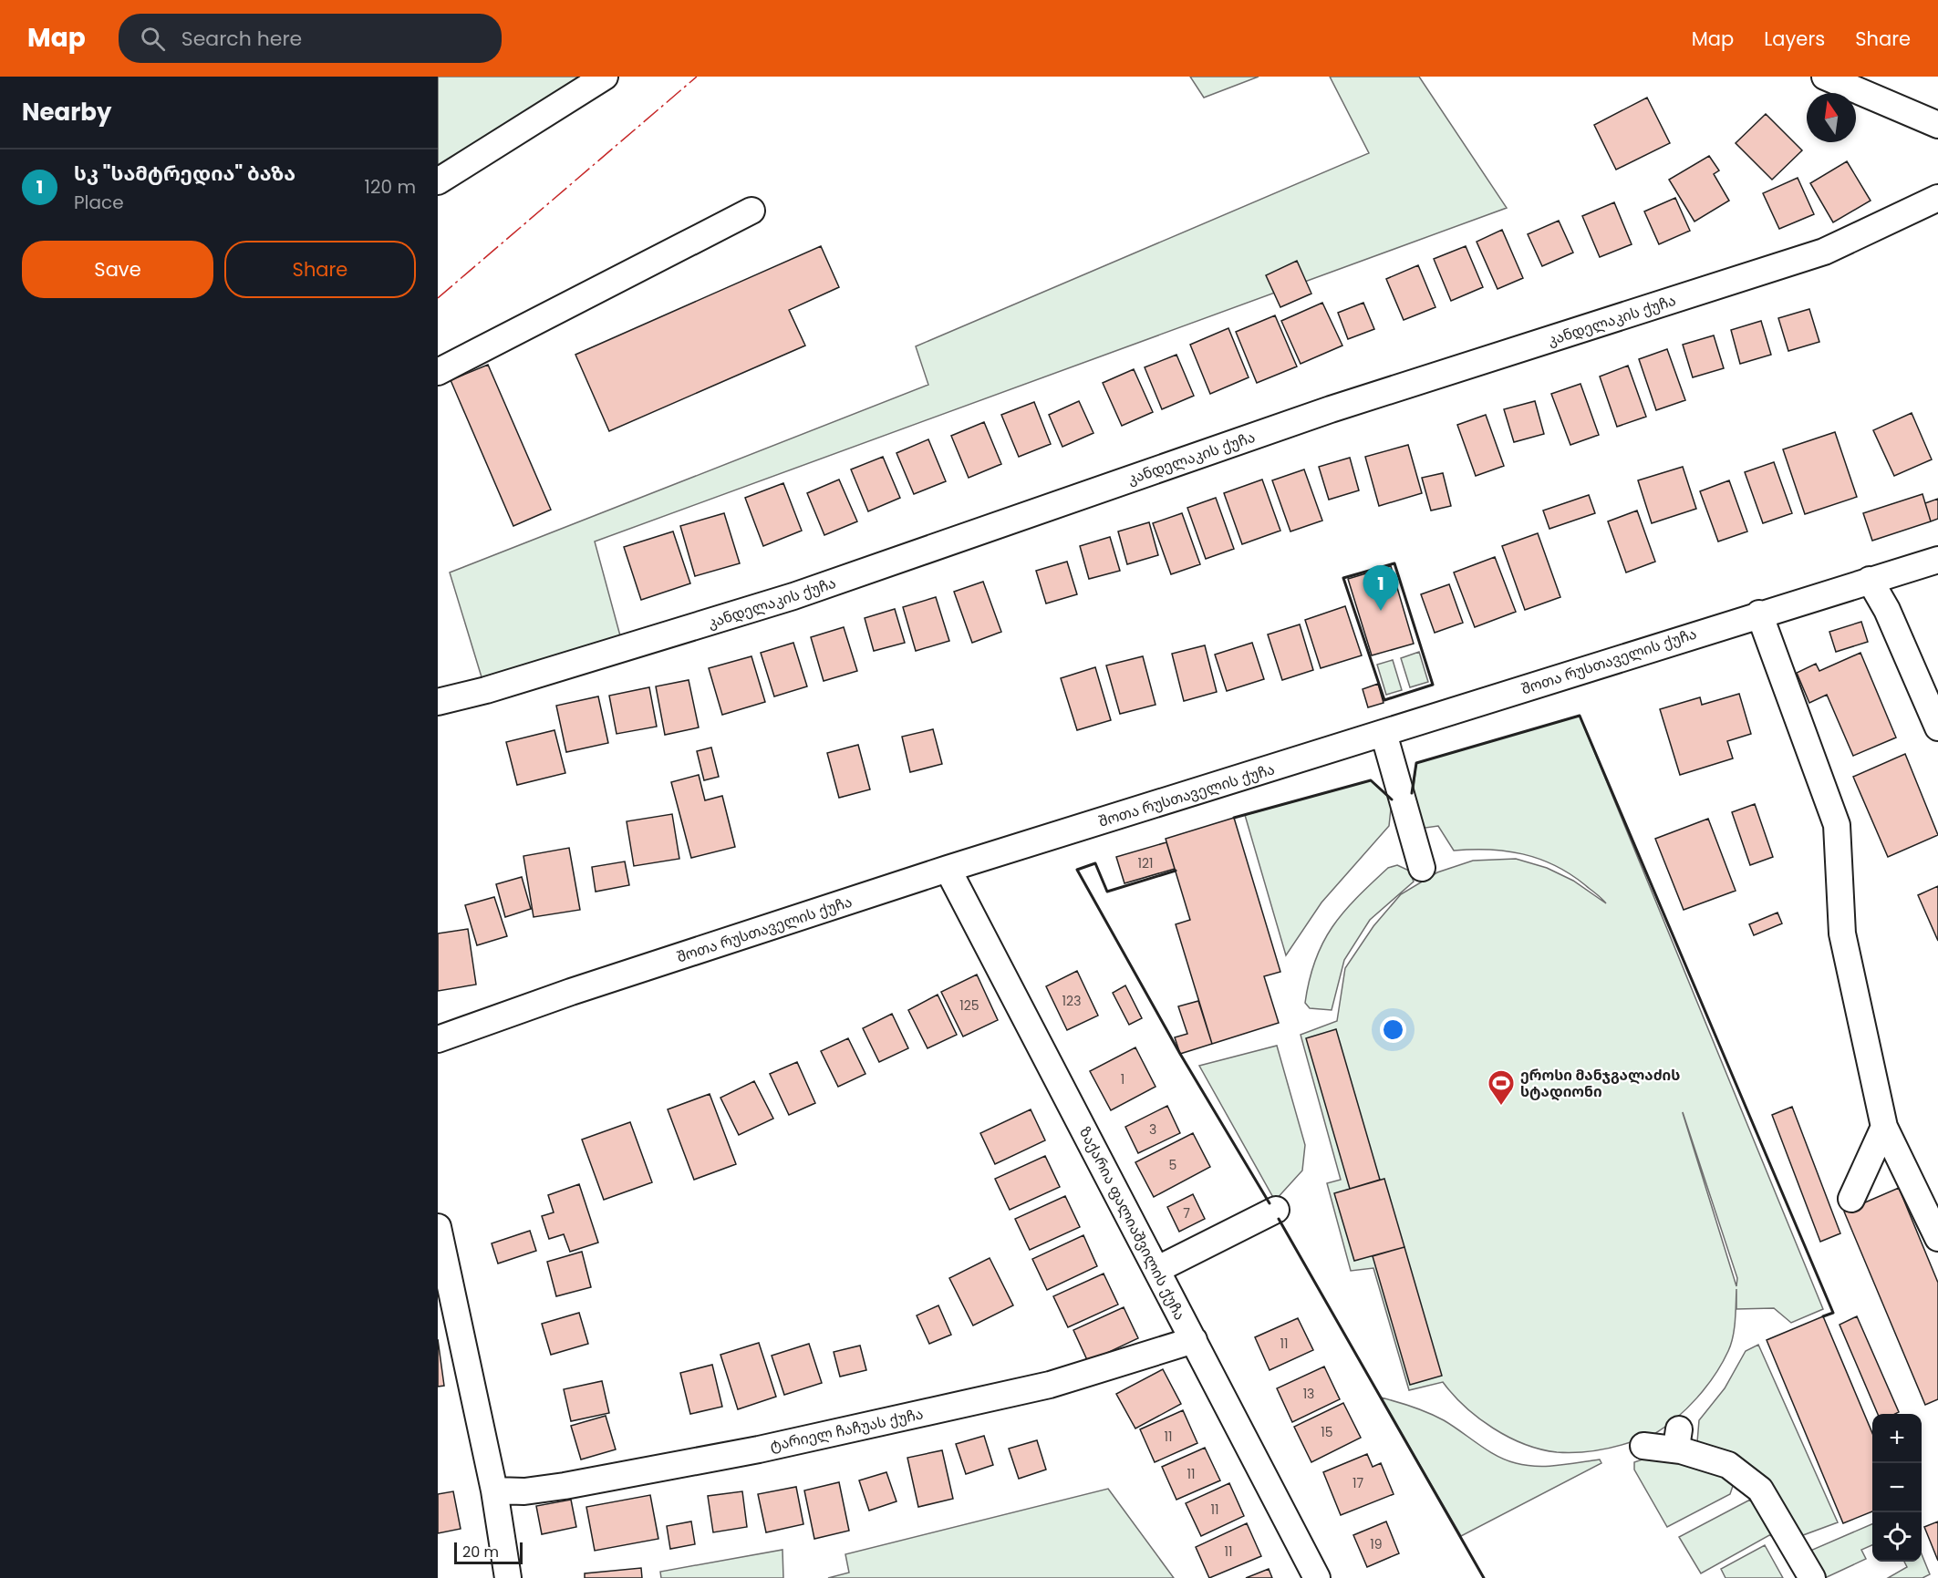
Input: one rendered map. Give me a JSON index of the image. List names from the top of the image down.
{
  "streets": {
    "street": [
      "კანდელაკის ქუჩა",
      "შოთა რუსთაველის ქუჩა",
      "ზაქარია ფალიაშვილის ქუჩა",
      "ტარიელ ჩაჩუას ქუჩა"
    ]
  },
  "crossings": [
    ["შოთა რუსთაველის ქუჩა", "ზაქარია ფალიაშვილის ქუჩა"],
    ["ზაქარია ფალიაშვილის ქუჩა", "ტარიელ ჩაჩუას ქუჩა"]
  ],
  "places": {
    "sports": ["ეროსი მანჯგალაძის სტადიონი"]
  },
  "house_numbers": [
    "121",
    "123",
    "125",
    "1",
    "3",
    "5",
    "7",
    "11",
    "13",
    "15",
    "11",
    "11",
    "17",
    "11",
    "19",
    "11"
  ],
  "scale_bar": "20 m",
  "north": "top",
  "page": {
    "header": "Map",
    "search": "Search here",
    "nav": ["Map", "Layers", "Share"],
    "heading": "Nearby",
    "list": [
      {
        "mark": "1",
        "name": "სკ \"სამტრედია\" ბაზა",
        "note": "Place",
        "value": "120 m"
      }
    ],
    "buttons": ["Save", "Share"],
    "pins": "1",
    "map_buttons": ["+", "−"],
    "scale": "20 m"
  }
}
